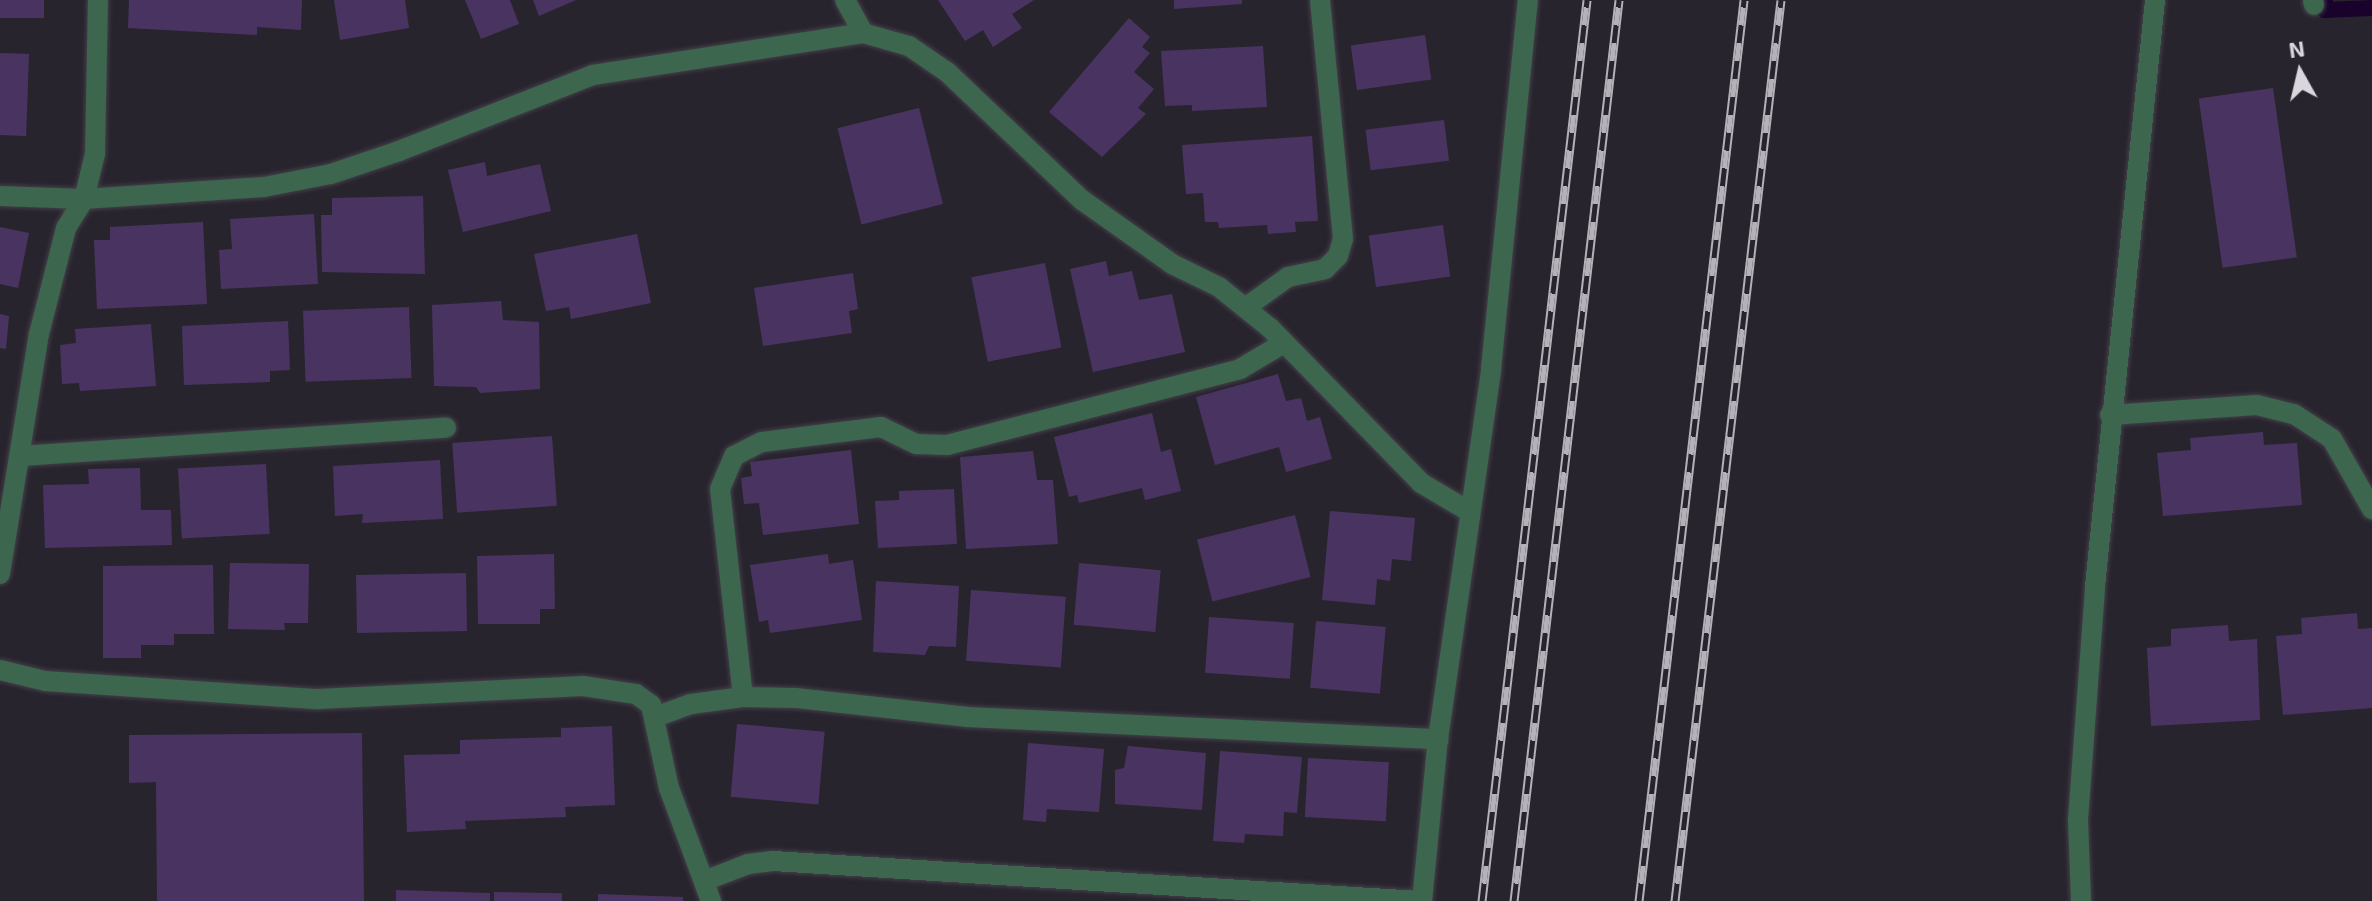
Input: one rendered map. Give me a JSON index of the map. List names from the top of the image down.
{
  "north": "top"
}
